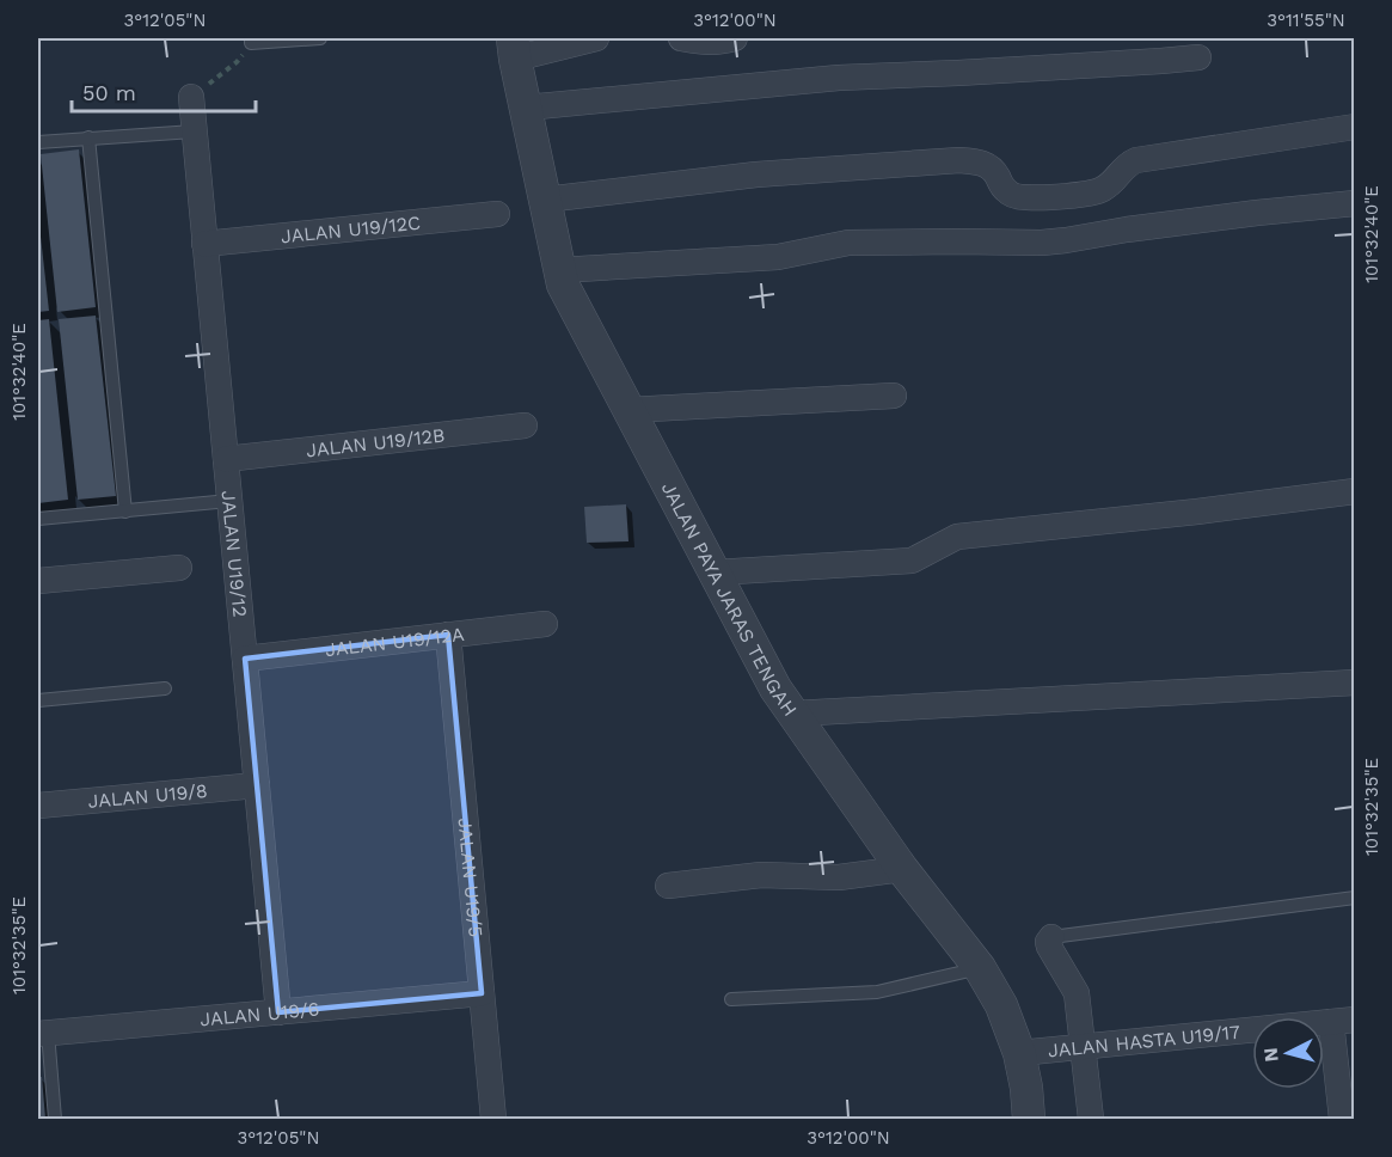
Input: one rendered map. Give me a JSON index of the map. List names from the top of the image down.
{
  "streets": {
    "street": [
      "JALAN U19/12C",
      "JALAN U19/12B",
      "JALAN U19/12",
      "JALAN PAYA JARAS TENGAH",
      "JALAN U19/12A",
      "JALAN U19/8",
      "JALAN U19/5",
      "JALAN U19/6",
      "JALAN HASTA U19/17"
    ]
  },
  "crossings": [
    ["JALAN U19/12C", "JALAN U19/12"],
    ["JALAN U19/12B", "JALAN U19/12"],
    ["JALAN U19/12", "JALAN U19/12A"],
    ["JALAN U19/12", "JALAN U19/8"],
    ["JALAN U19/12", "JALAN U19/6"],
    ["JALAN PAYA JARAS TENGAH", "JALAN HASTA U19/17"],
    ["JALAN U19/12A", "JALAN U19/5"],
    ["JALAN U19/5", "JALAN U19/6"]
  ],
  "scale_bar": "50 m",
  "north": "left",
  "coordinates": [
    "3°12'05\"N",
    "3°12'00\"N",
    "3°11'55\"N",
    "101°32'40\"E",
    "101°32'35\"E"
  ]
}
